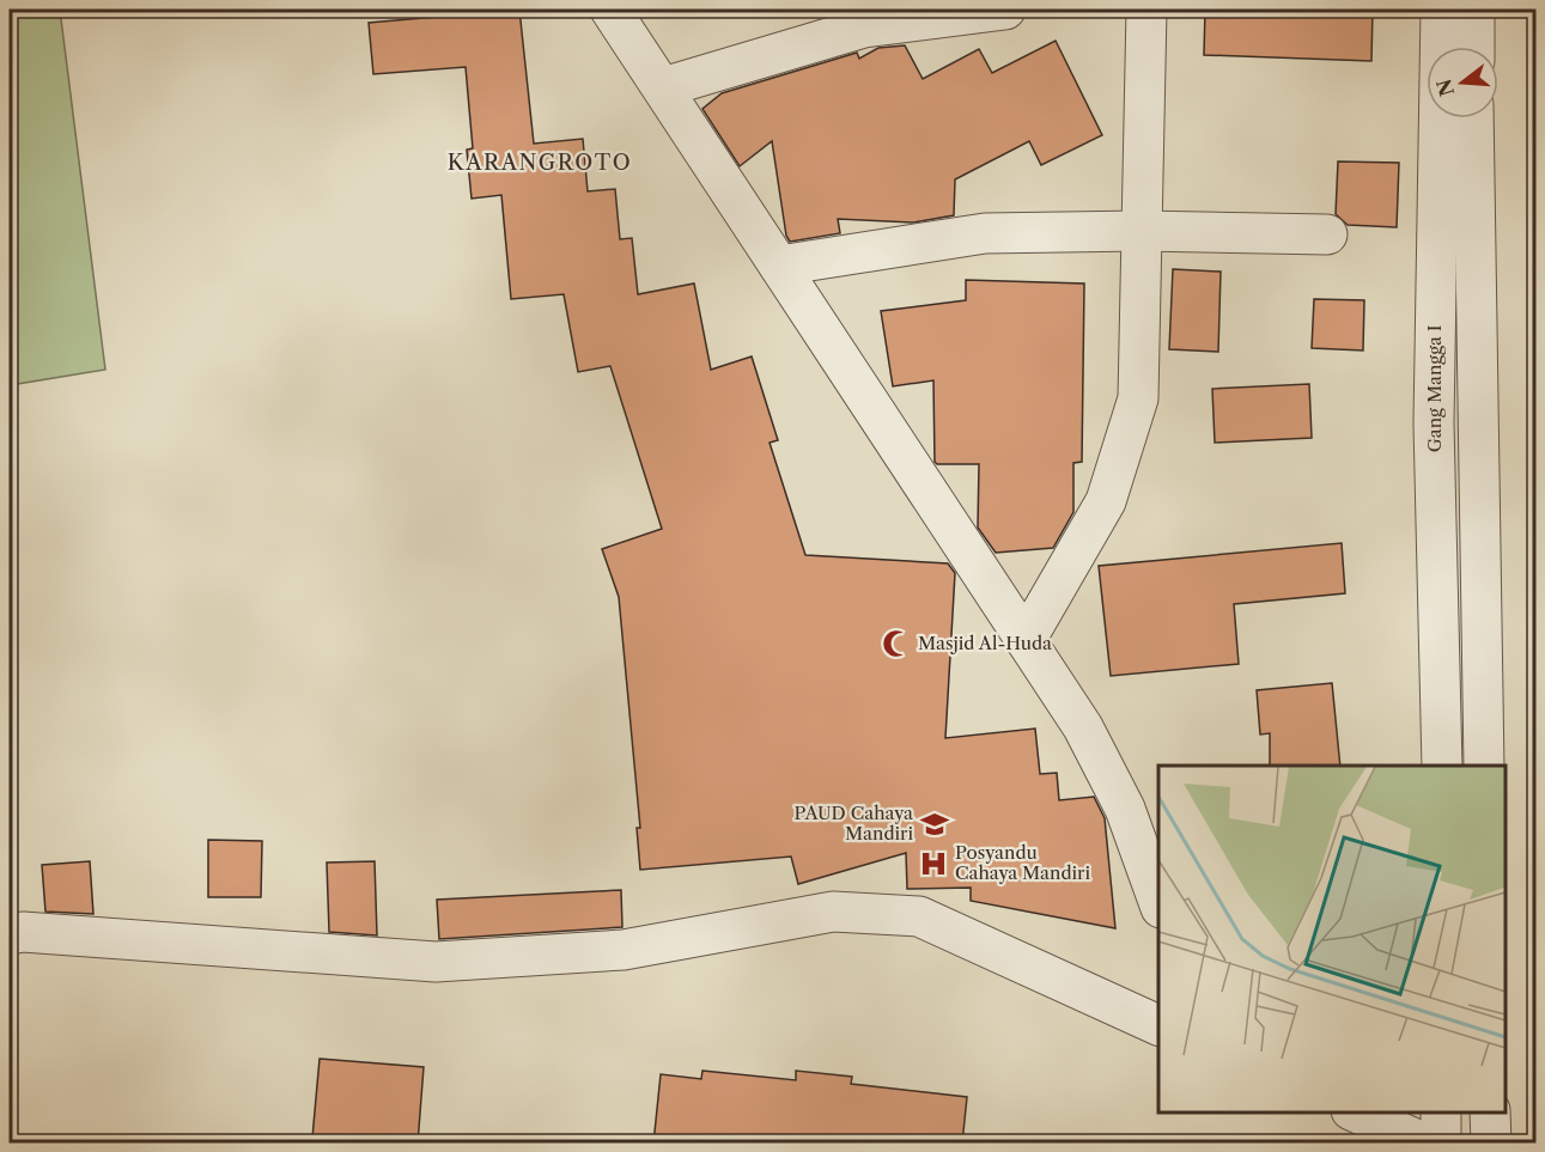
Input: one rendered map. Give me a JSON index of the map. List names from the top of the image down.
{
  "streets": {
    "street": ["Gang Mangga I"]
  },
  "districts": ["KARANGROTO"],
  "places": {
    "mosque": ["Masjid Al-Huda"],
    "school or university": ["PAUD Cahaya Mandiri"],
    "hospital": ["Posyandu Cahaya Mandiri"]
  },
  "north": "left"
}
